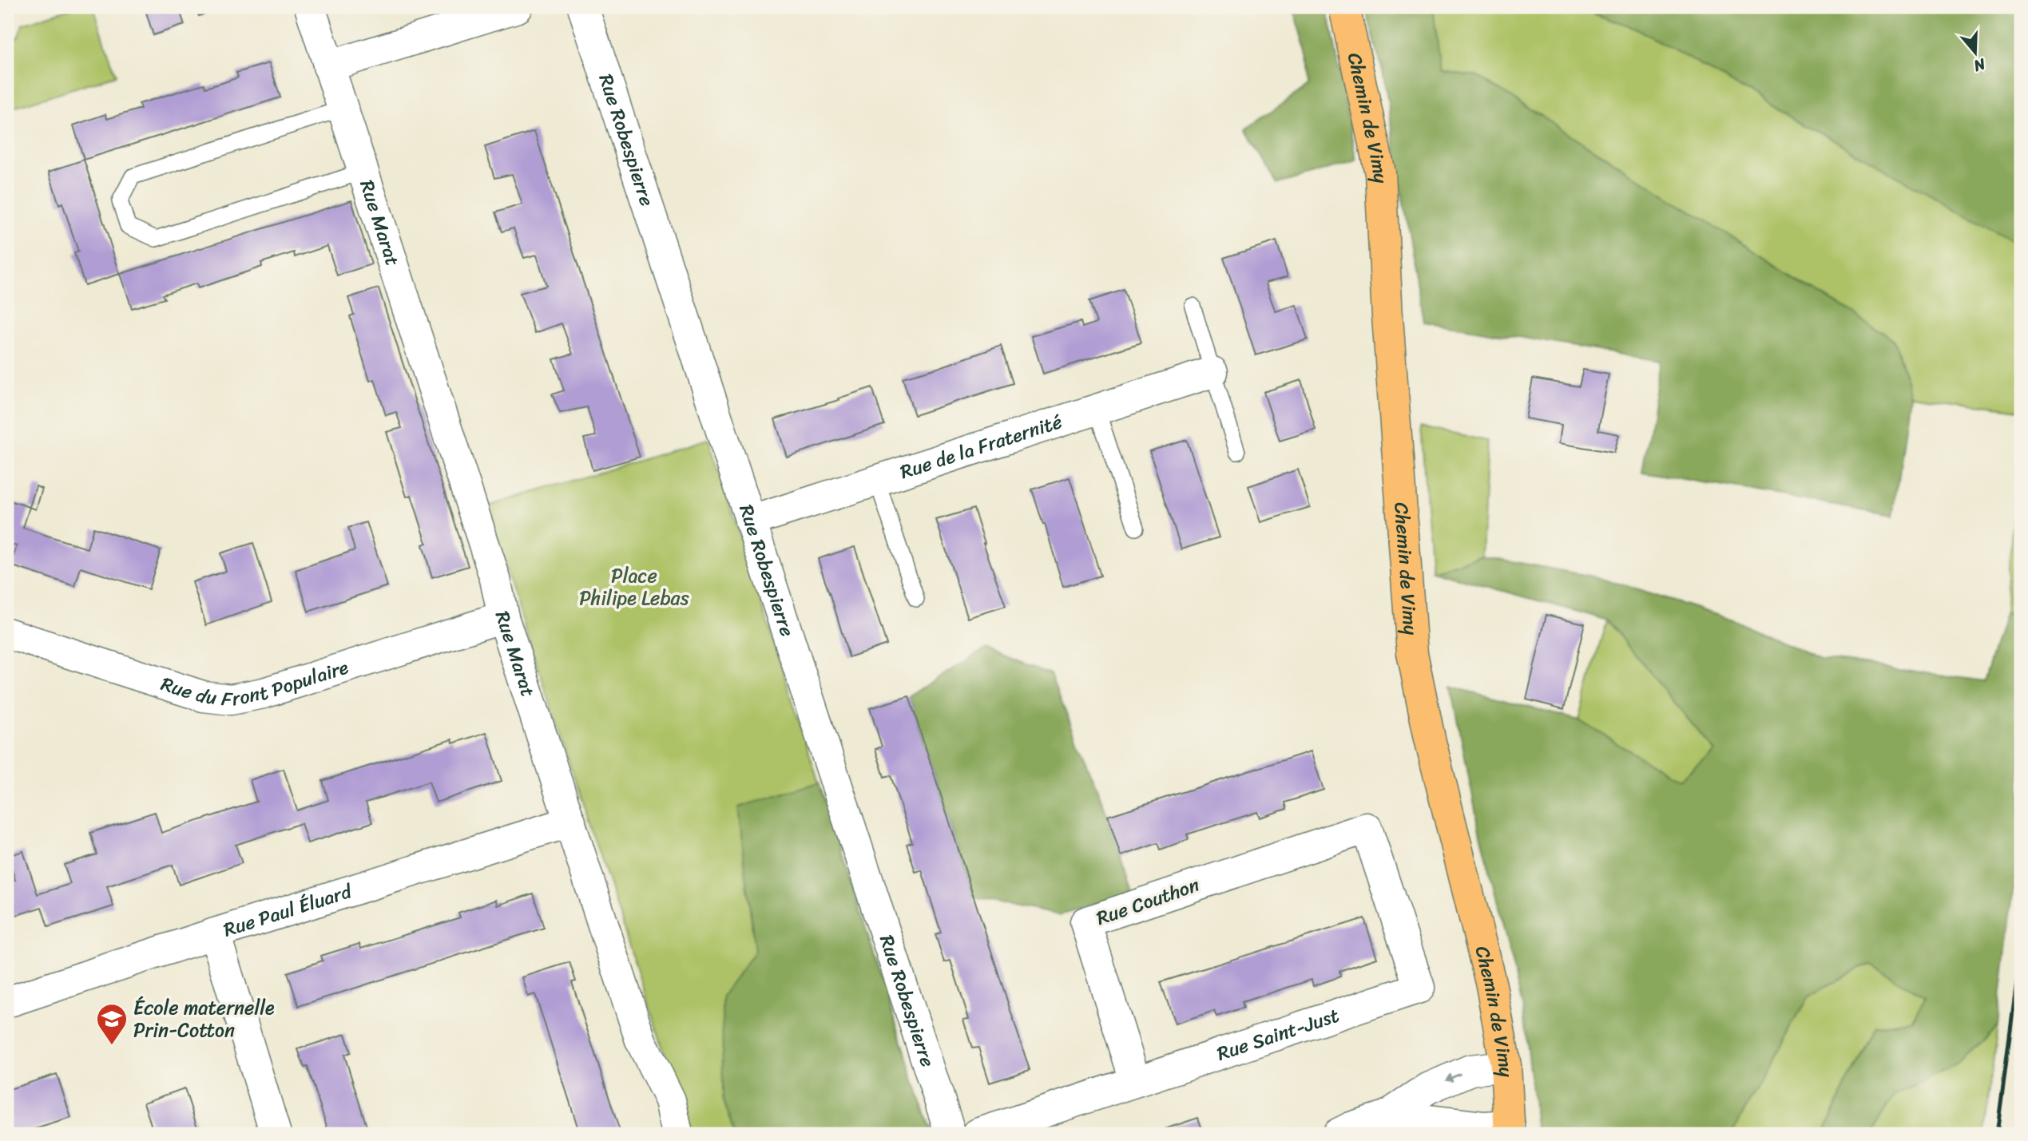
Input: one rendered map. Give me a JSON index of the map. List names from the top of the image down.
{
  "streets": {
    "main road": ["Chemin de Vimy"],
    "street": [
      "Rue Robespierre",
      "Rue Marat",
      "Rue de la Fraternité",
      "Rue du Front Populaire",
      "Rue Couthon",
      "Rue Paul Éluard",
      "Rue Saint-Just"
    ]
  },
  "crossings": [
    ["Rue Robespierre", "Rue de la Fraternité"],
    ["Rue Marat", "Rue du Front Populaire"],
    ["Rue Marat", "Rue Paul Éluard"],
    ["Rue Couthon", "Rue Saint-Just"]
  ],
  "parks": ["Place Philipe Lebas"],
  "places": {
    "school or university": ["École maternelle Prin-Cotton"]
  },
  "north": "bottom"
}
